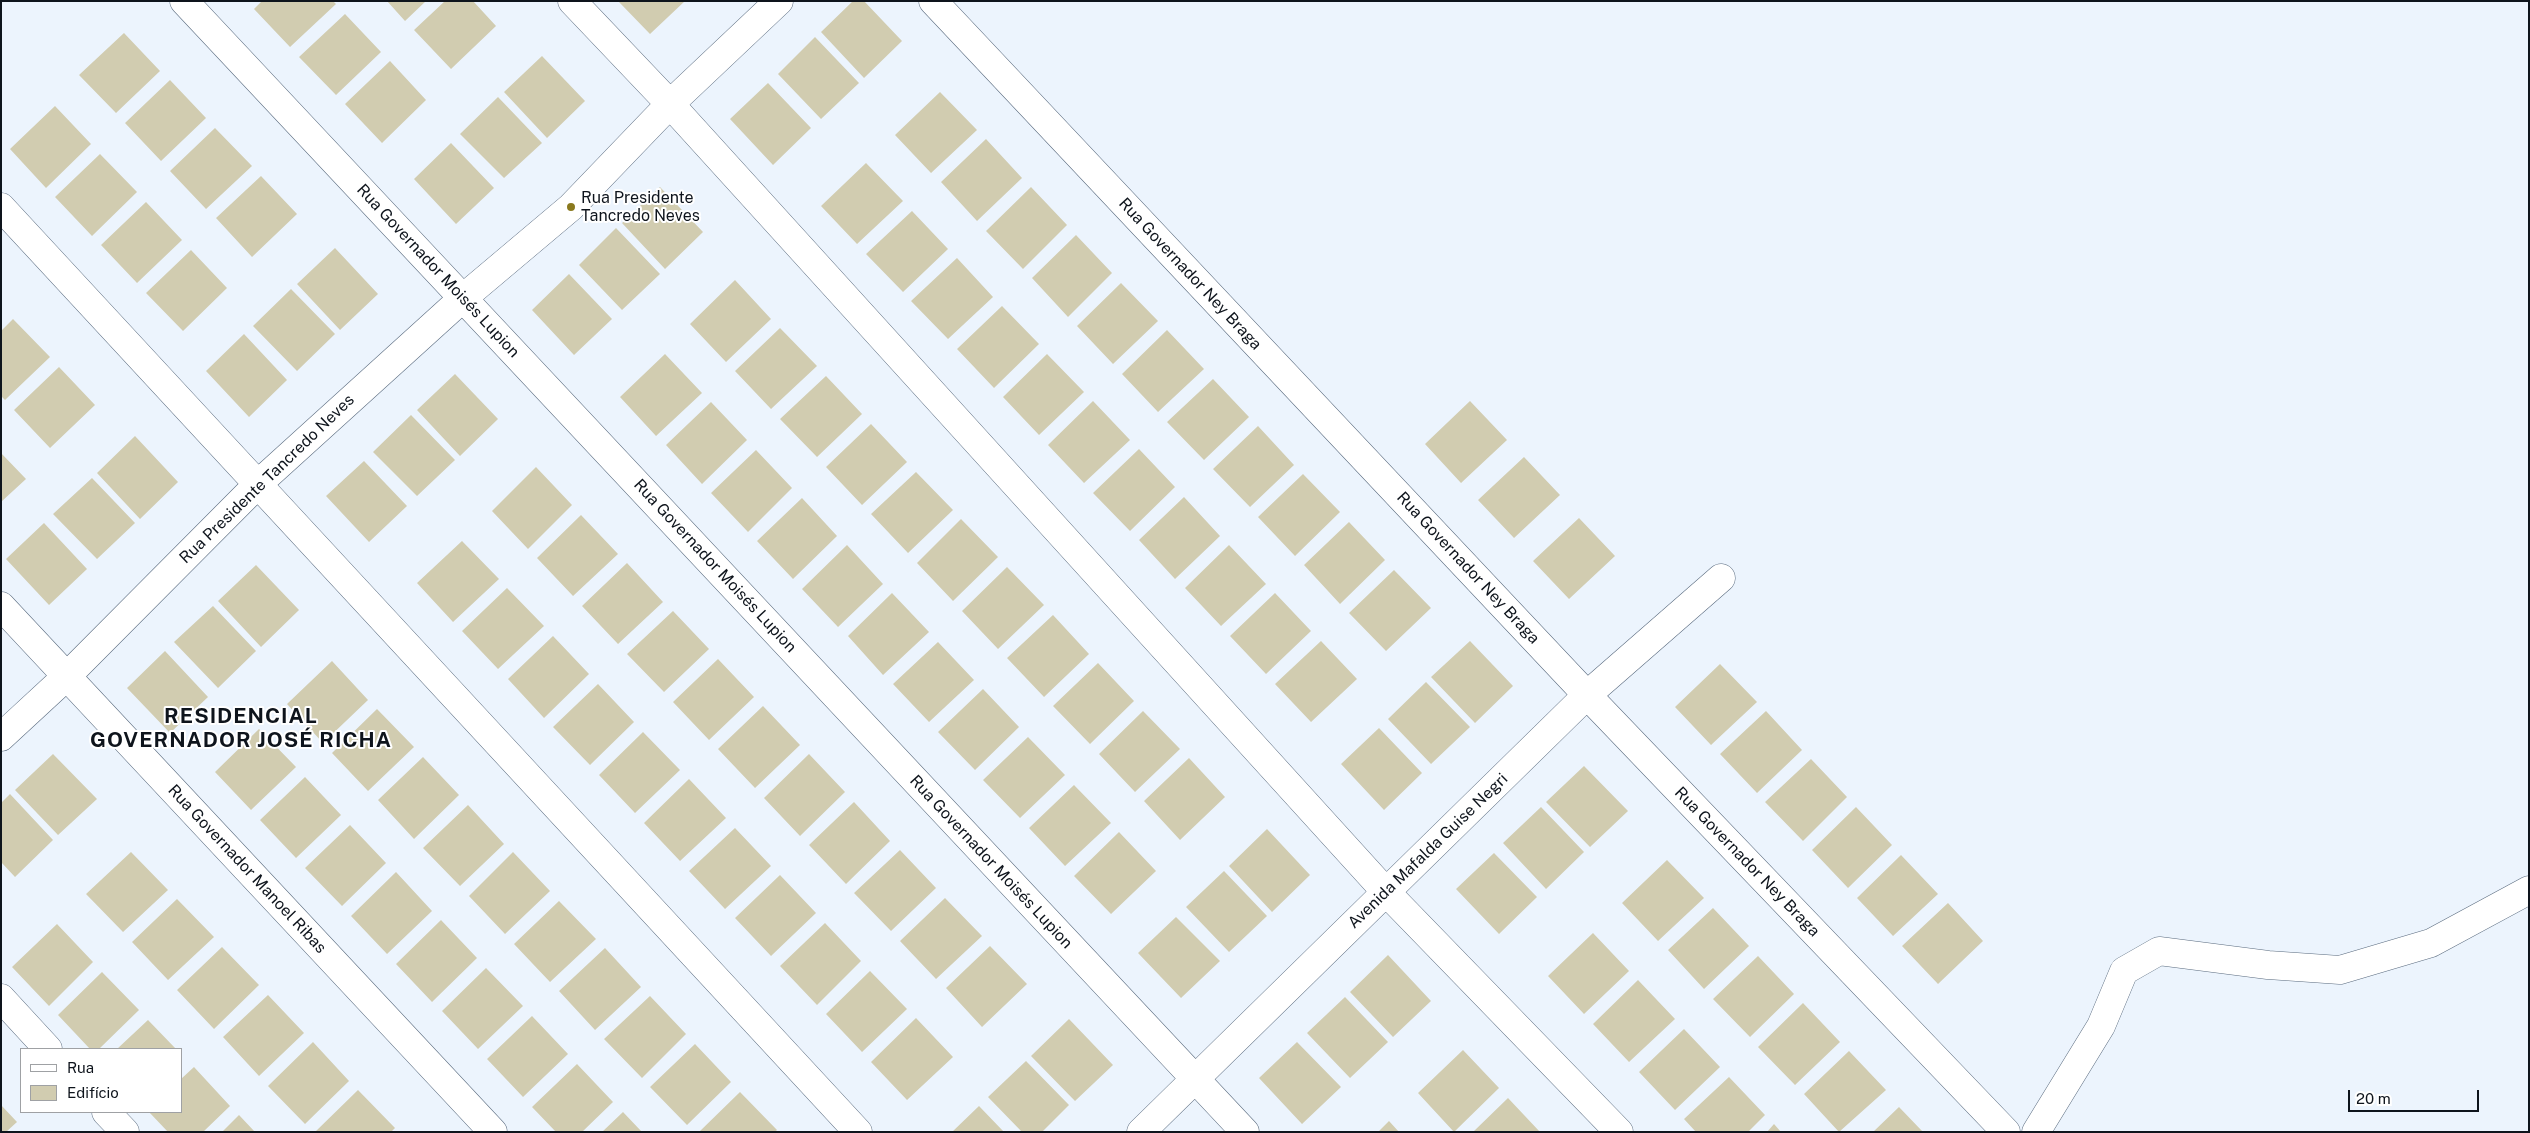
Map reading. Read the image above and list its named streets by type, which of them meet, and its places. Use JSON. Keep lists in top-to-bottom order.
{
  "streets": {
    "street": [
      "Rua Governador Moisés Lupion",
      "Rua Governador Ney Braga",
      "Rua Presidente Tancredo Neves",
      "Avenida Mafalda Guise Negri",
      "Rua Governador Manoel Ribas"
    ]
  },
  "crossings": [
    ["Rua Governador Moisés Lupion", "Rua Presidente Tancredo Neves"],
    ["Rua Governador Moisés Lupion", "Avenida Mafalda Guise Negri"],
    ["Rua Governador Ney Braga", "Avenida Mafalda Guise Negri"],
    ["Rua Presidente Tancredo Neves", "Rua Governador Manoel Ribas"]
  ],
  "districts": ["RESIDENCIAL GOVERNADOR JOSÉ RICHA"],
  "places": ["Rua Presidente Tancredo Neves"],
  "legend": ["Rua", "Edifício"],
  "scale_bar": "20 m"
}
